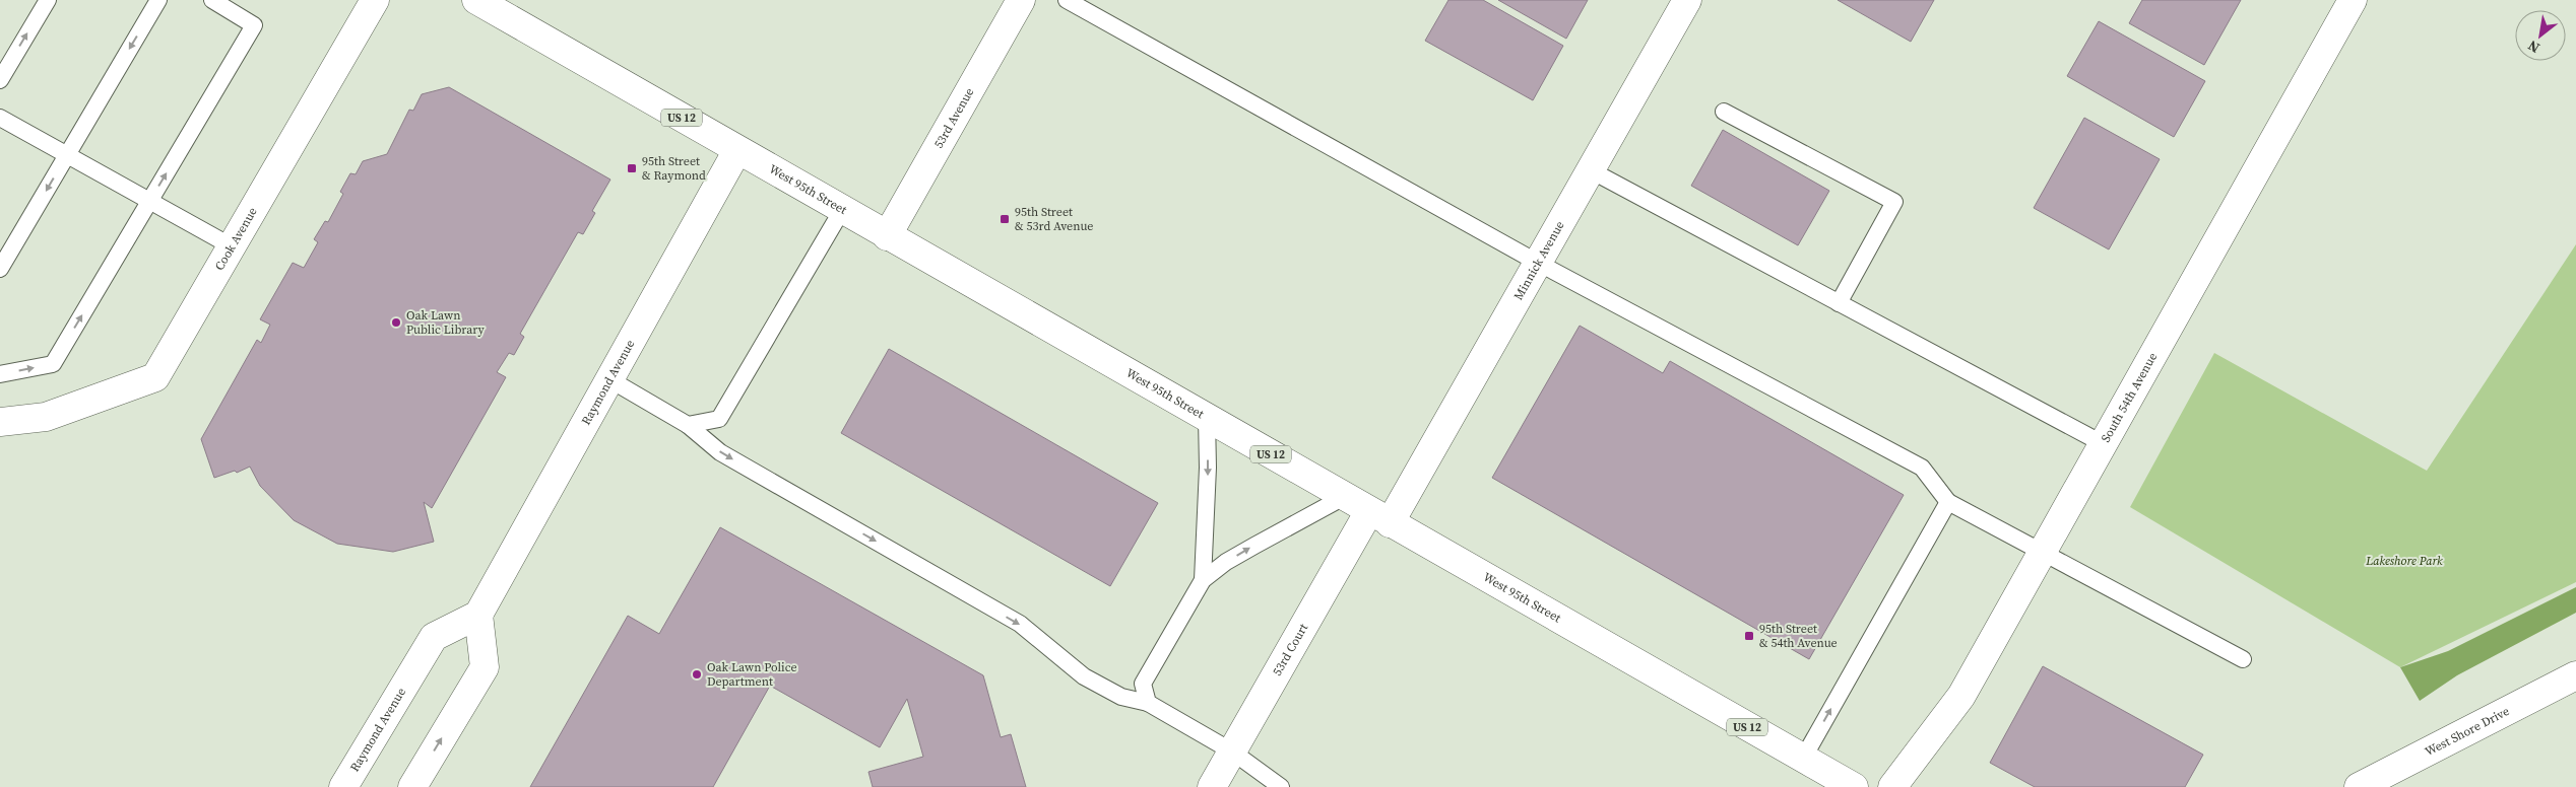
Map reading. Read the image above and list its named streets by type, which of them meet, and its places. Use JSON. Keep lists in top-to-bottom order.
{
  "streets": {
    "street": [
      "US 12",
      "53rd Avenue",
      "West 95th Street",
      "Cook Avenue",
      "Minnick Avenue",
      "Raymond Avenue",
      "South 54th Avenue",
      "53rd Court",
      "West Shore Drive"
    ]
  },
  "crossings": [
    ["53rd Avenue", "West 95th Street"],
    ["West 95th Street", "Minnick Avenue"],
    ["West 95th Street", "Raymond Avenue"],
    ["West 95th Street", "53rd Court"],
    ["Minnick Avenue", "53rd Court"]
  ],
  "parks": ["Lakeshore Park"],
  "places": {
    "transit": ["95th Street & Raymond", "95th Street & 53rd Avenue", "95th Street & 54th Avenue"],
    "other": ["Oak Lawn Public Library", "Oak Lawn Police Department"]
  },
  "north": "bottom left"
}
